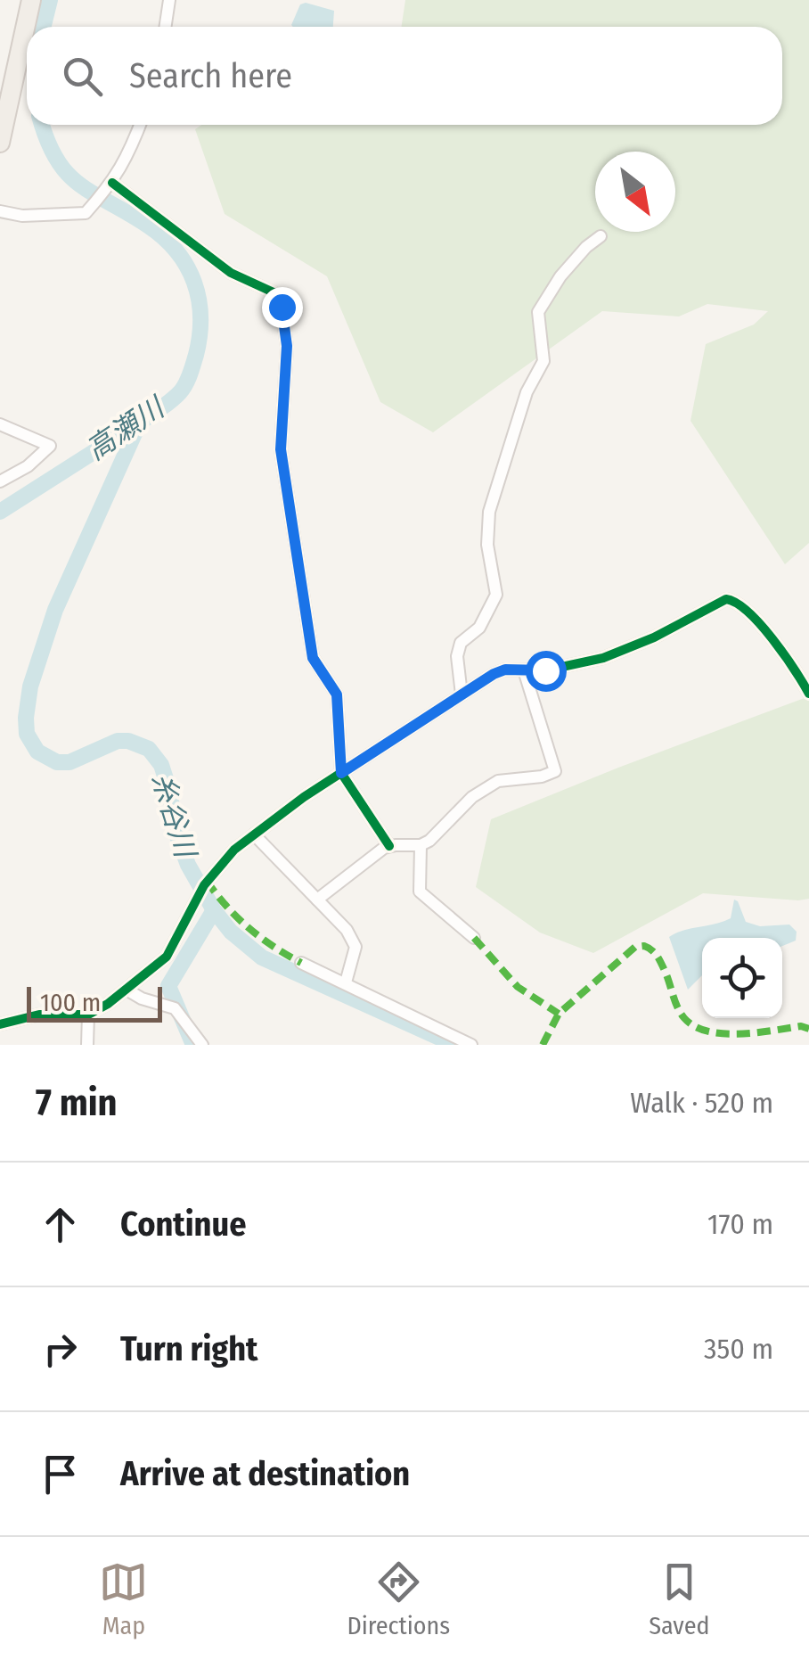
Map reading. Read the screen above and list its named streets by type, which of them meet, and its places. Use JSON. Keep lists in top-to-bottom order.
{
  "water": ["高瀬川", "糸谷川"],
  "scale_bar": "100 m",
  "north": "bottom right",
  "page": {
    "search": "Search here",
    "scale": "100 m",
    "heading": ["7 min", "Walk · 520 m"],
    "list": [
      ["Continue", "170 m"],
      ["Turn right", "350 m"],
      "Arrive at destination"
    ],
    "nav": ["Map", "Directions", "Saved"]
  }
}
